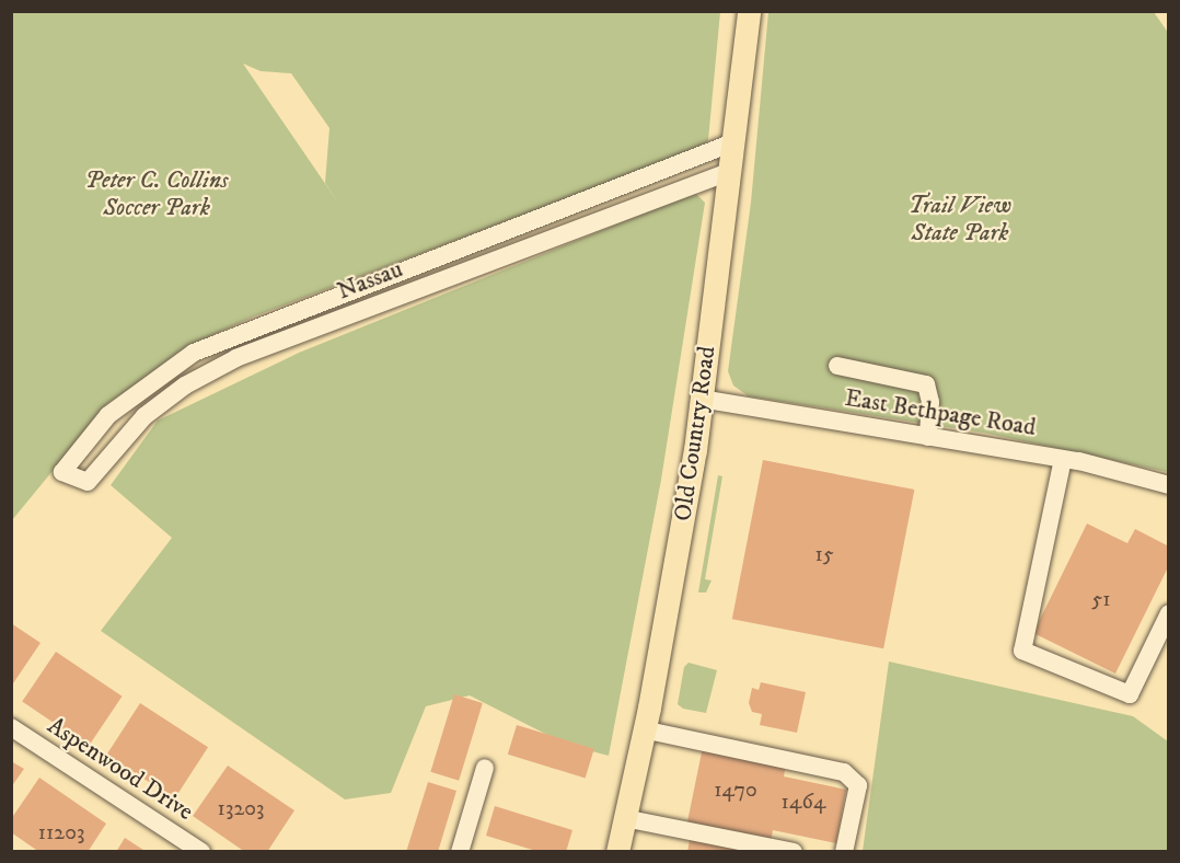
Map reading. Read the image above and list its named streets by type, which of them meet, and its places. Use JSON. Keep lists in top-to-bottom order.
{
  "streets": {
    "main road": ["Old Country Road"],
    "street": ["Nassau", "East Bethpage Road", "Aspenwood Drive"]
  },
  "crossings": [
    ["Nassau", "Old Country Road"],
    ["East Bethpage Road", "Old Country Road"]
  ],
  "parks": ["Peter C. Collins Soccer Park", "Trail View State Park"],
  "house_numbers": [
    "15",
    "51",
    "1470",
    "1464",
    "13203",
    "11203"
  ]
}
